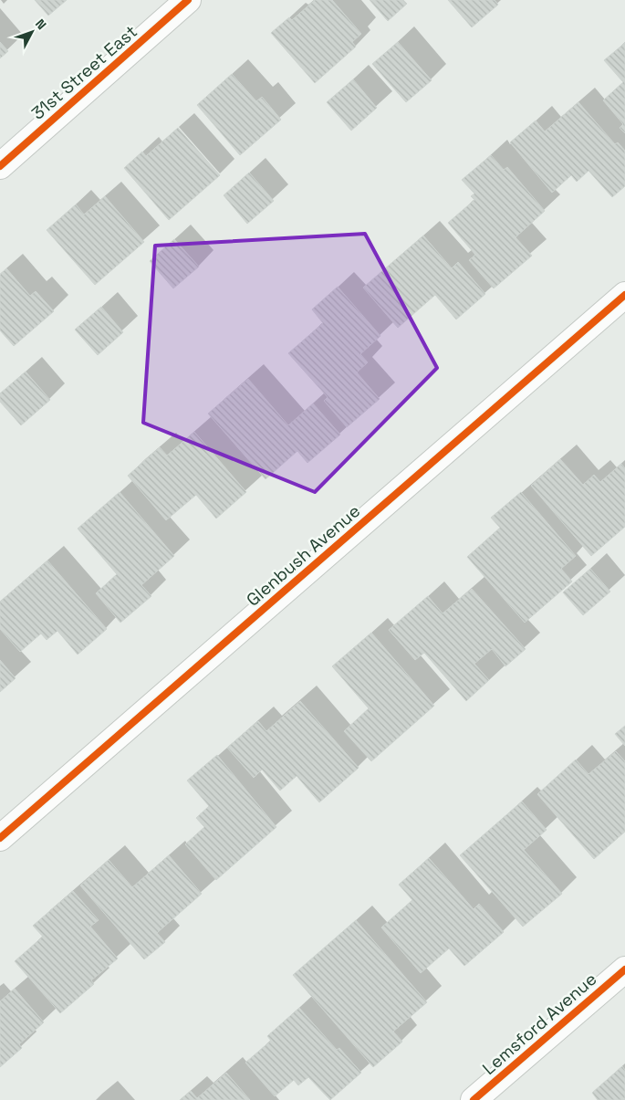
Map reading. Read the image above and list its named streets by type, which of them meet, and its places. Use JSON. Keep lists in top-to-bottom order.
{
  "streets": {
    "street": ["31st Street East", "Glenbush Avenue", "Lemsford Avenue"]
  },
  "north": "top right"
}
